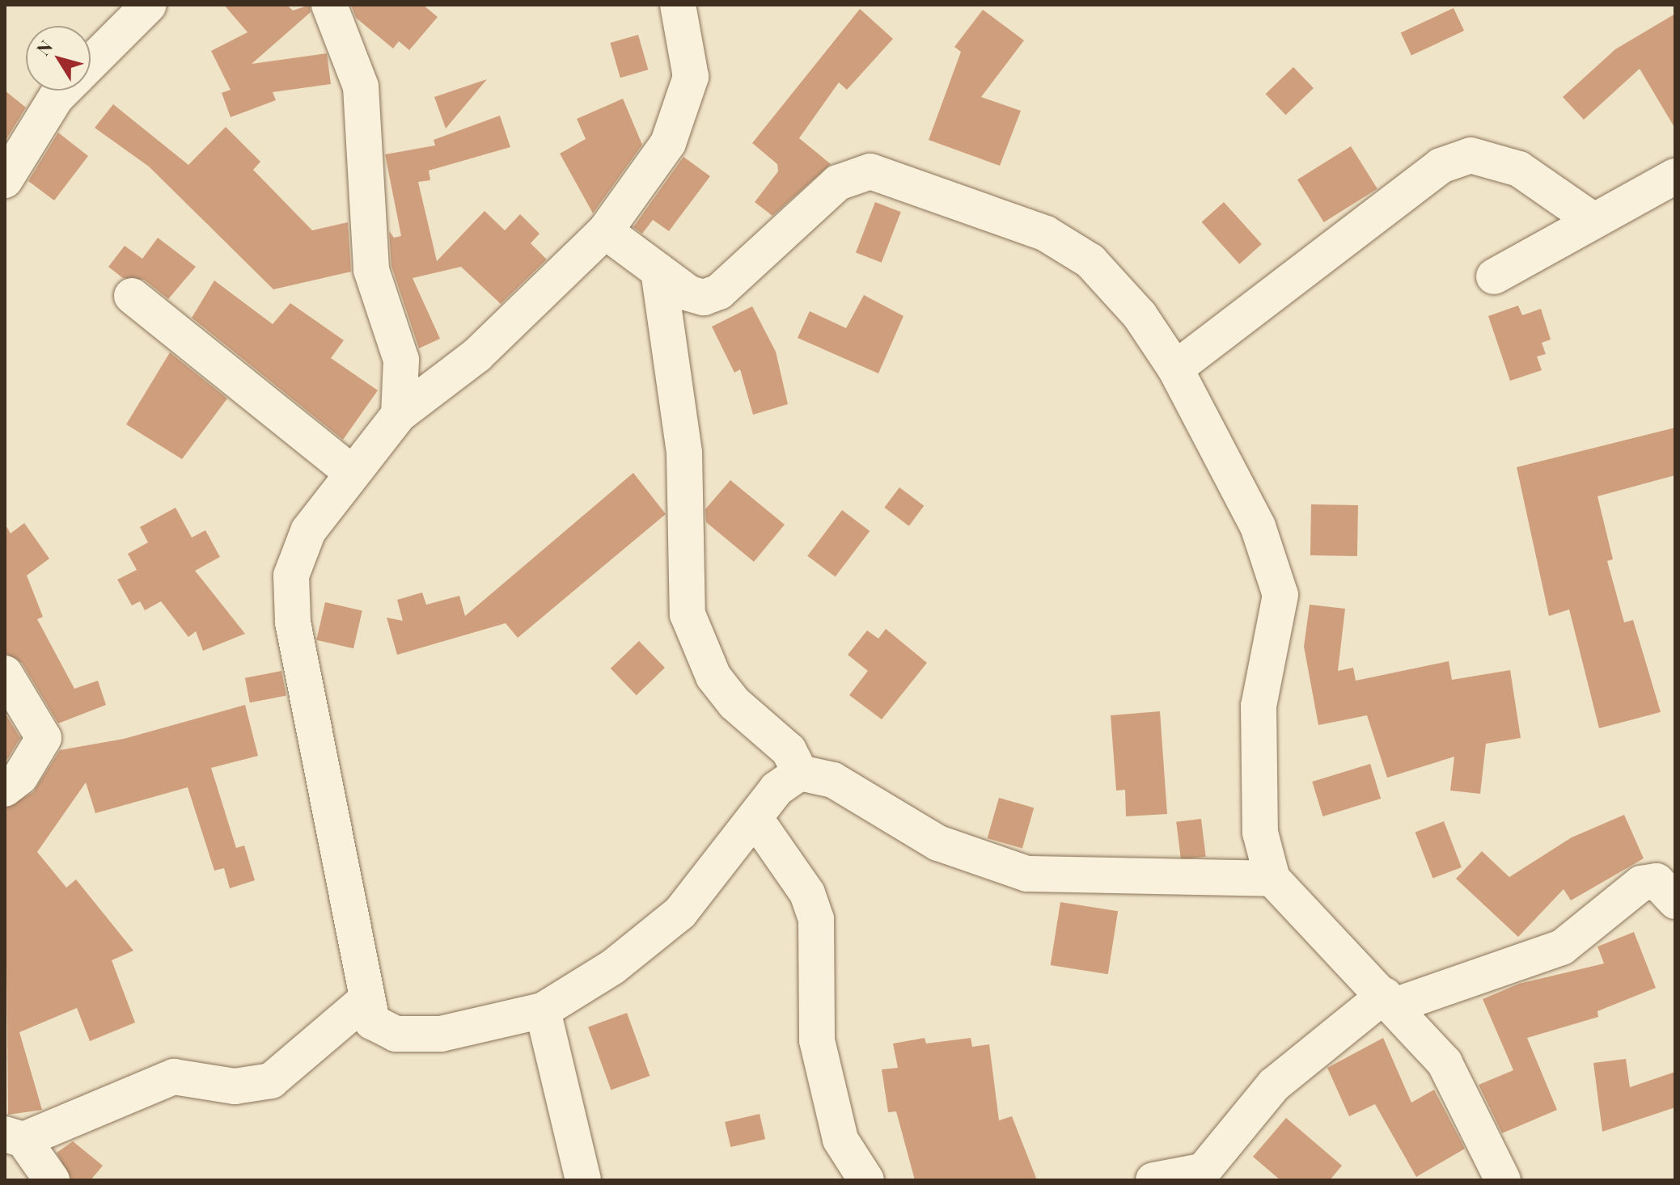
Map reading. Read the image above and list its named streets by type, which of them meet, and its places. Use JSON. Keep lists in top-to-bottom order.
{
  "north": "top left"
}
